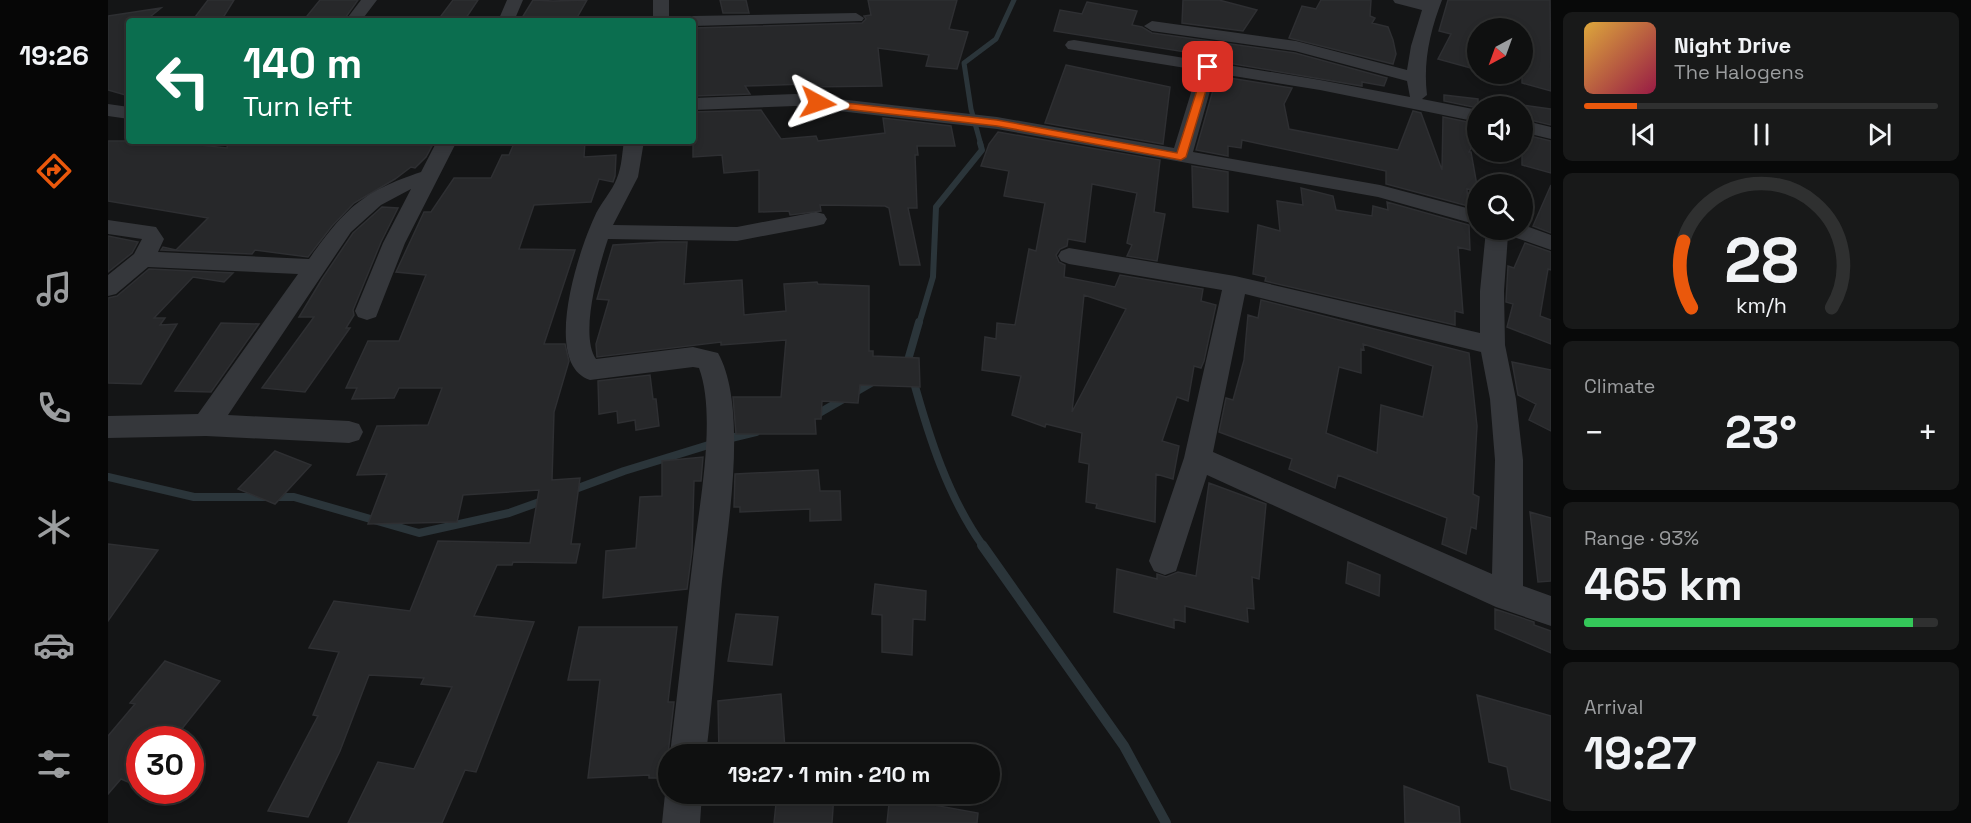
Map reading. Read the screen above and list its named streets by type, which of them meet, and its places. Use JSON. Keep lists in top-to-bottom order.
{
  "north": "bottom left",
  "page": {
    "tabs": "19:26",
    "turn": ["140 m", "Turn left"],
    "song": ["Night Drive", "The Halogens"],
    "tile": [
      "Climate",
      ["Range · 93%", "465 km"],
      ["Arrival", "19:27"]
    ],
    "heat": ["−", "23°", "+"],
    "limit": "30",
    "trip": "19:27 · 1 min · 210 m",
    "gauge": ["28", "km/h"]
  }
}
